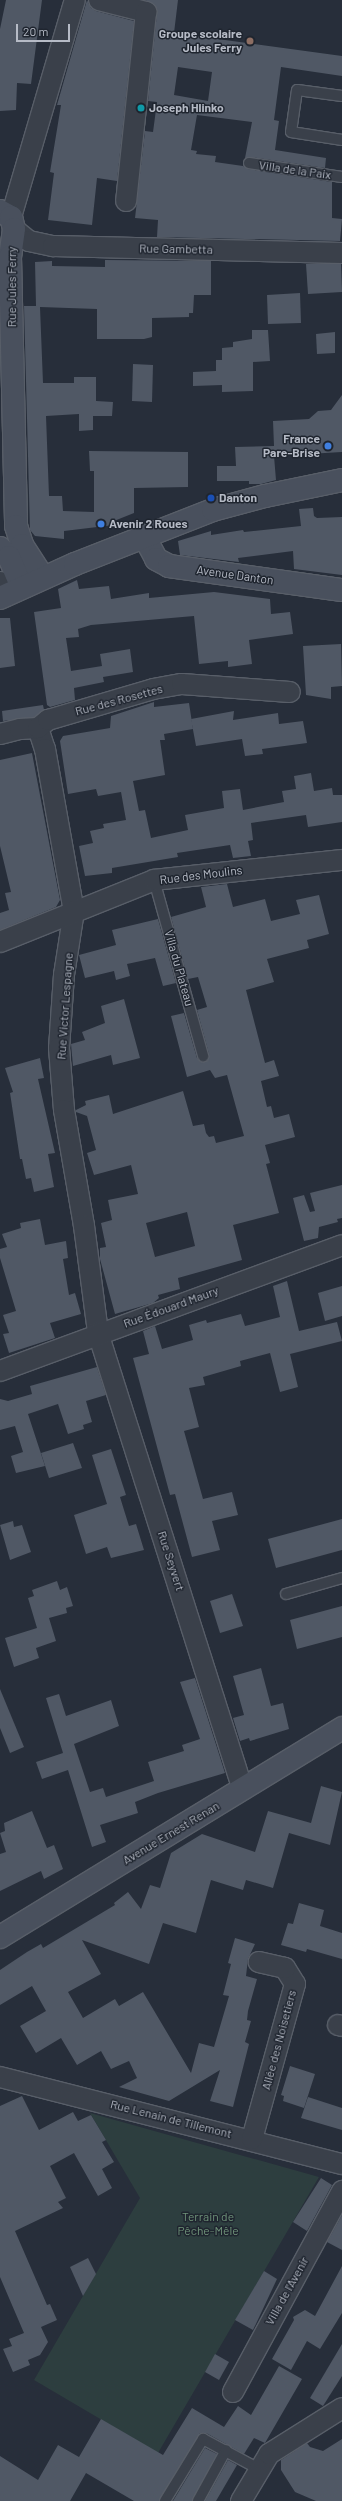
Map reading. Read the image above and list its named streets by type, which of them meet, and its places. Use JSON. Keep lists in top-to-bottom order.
{
  "streets": {
    "street": [
      "Rue Gambetta",
      "Rue Jules Ferry",
      "Avenue Danton",
      "Rue des Rosettes",
      "Rue des Moulins",
      "Rue Victor Lespagne",
      "Rue Édouard Maury",
      "Rue Seyvert",
      "Avenue Ernest Renan",
      "Allée des Noisetiers",
      "Rue Lenain de Tillemont",
      "Villa de l'Avenir"
    ],
    "lane": ["Villa de la Paix", "Villa du Plateau"]
  },
  "crossings": [
    ["Rue Gambetta", "Rue Jules Ferry"],
    ["Rue des Rosettes", "Rue Victor Lespagne"],
    ["Rue des Moulins", "Villa du Plateau"],
    ["Rue des Moulins", "Rue Victor Lespagne"],
    ["Rue Victor Lespagne", "Rue Édouard Maury"],
    ["Rue Victor Lespagne", "Rue Seyvert"],
    ["Rue Édouard Maury", "Rue Seyvert"],
    ["Rue Seyvert", "Avenue Ernest Renan"],
    ["Allée des Noisetiers", "Rue Lenain de Tillemont"]
  ],
  "parks": ["Terrain de Pêche-Mêle"],
  "places": [
    "Groupe scolaire Jules Ferry",
    "Joseph Hlinko",
    "France Pare-Brise",
    "Danton",
    "Avenir 2 Roues"
  ],
  "scale_bar": "20 m"
}
